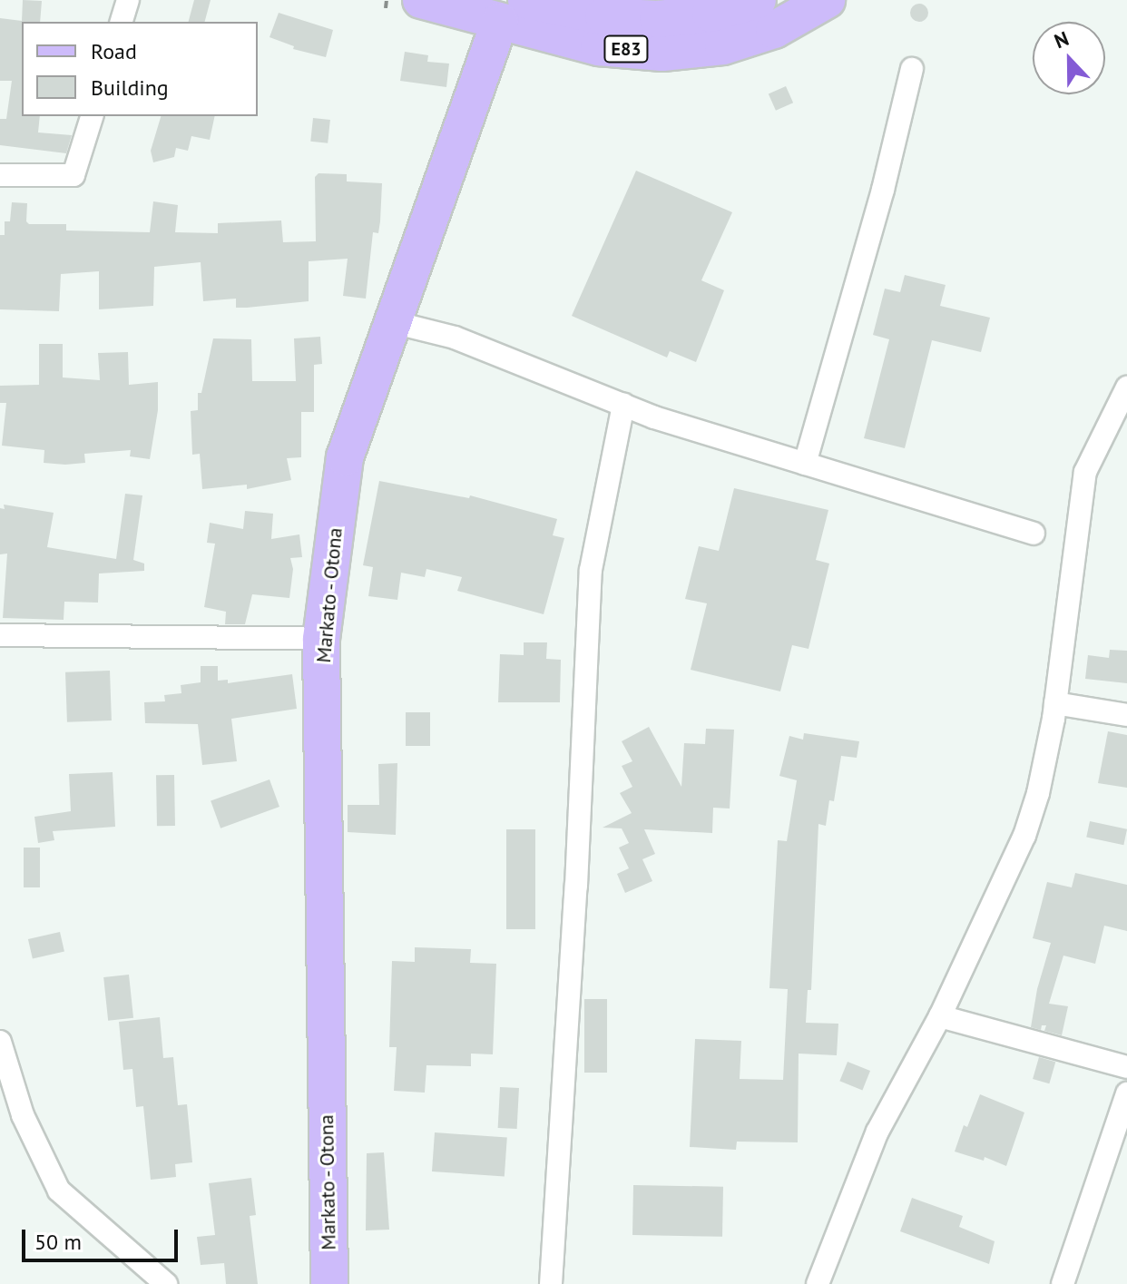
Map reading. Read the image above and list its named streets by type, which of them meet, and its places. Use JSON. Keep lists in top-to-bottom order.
{
  "streets": {
    "main road": ["E83", "Markato - Otona"]
  },
  "crossings": [
    ["E83", "Markato - Otona"]
  ],
  "legend": ["Road", "Building"],
  "scale_bar": "50 m",
  "north": "top"
}
